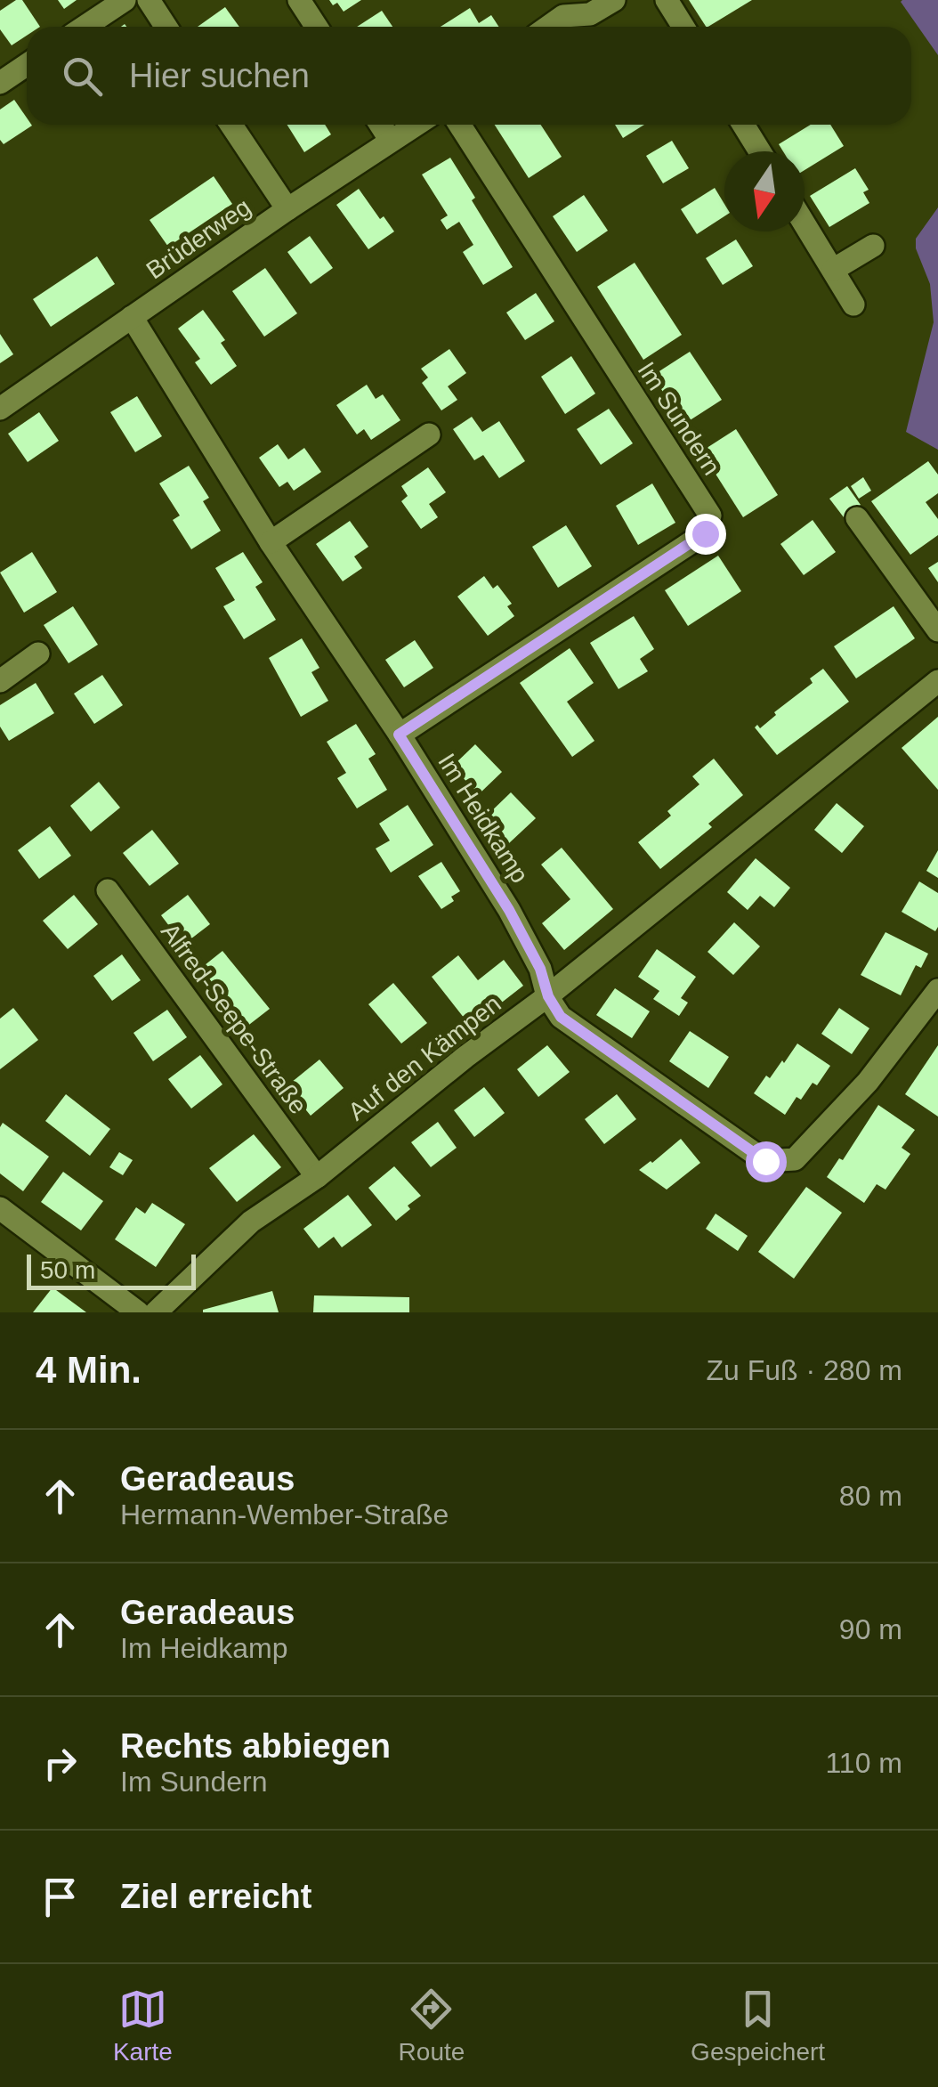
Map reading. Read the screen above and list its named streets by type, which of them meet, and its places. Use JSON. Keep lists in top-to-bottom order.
{
  "streets": {
    "street": [
      "Brüderweg",
      "Im Sundern",
      "Im Heidkamp",
      "Alfred-Seepe-Straße",
      "Auf den Kämpen"
    ]
  },
  "crossings": [
    ["Brüderweg", "Im Heidkamp"],
    ["Im Sundern", "Im Heidkamp"],
    ["Im Heidkamp", "Auf den Kämpen"],
    ["Alfred-Seepe-Straße", "Auf den Kämpen"]
  ],
  "scale_bar": "50 m",
  "north": "bottom",
  "page": {
    "search": "Hier suchen",
    "scale": "50 m",
    "heading": ["4 Min.", "Zu Fuß · 280 m"],
    "list": [
      ["Geradeaus", "Hermann-Wember-Straße", "80 m"],
      ["Geradeaus", "Im Heidkamp", "90 m"],
      ["Rechts abbiegen", "Im Sundern", "110 m"],
      "Ziel erreicht"
    ],
    "nav": ["Karte", "Route", "Gespeichert"]
  }
}
